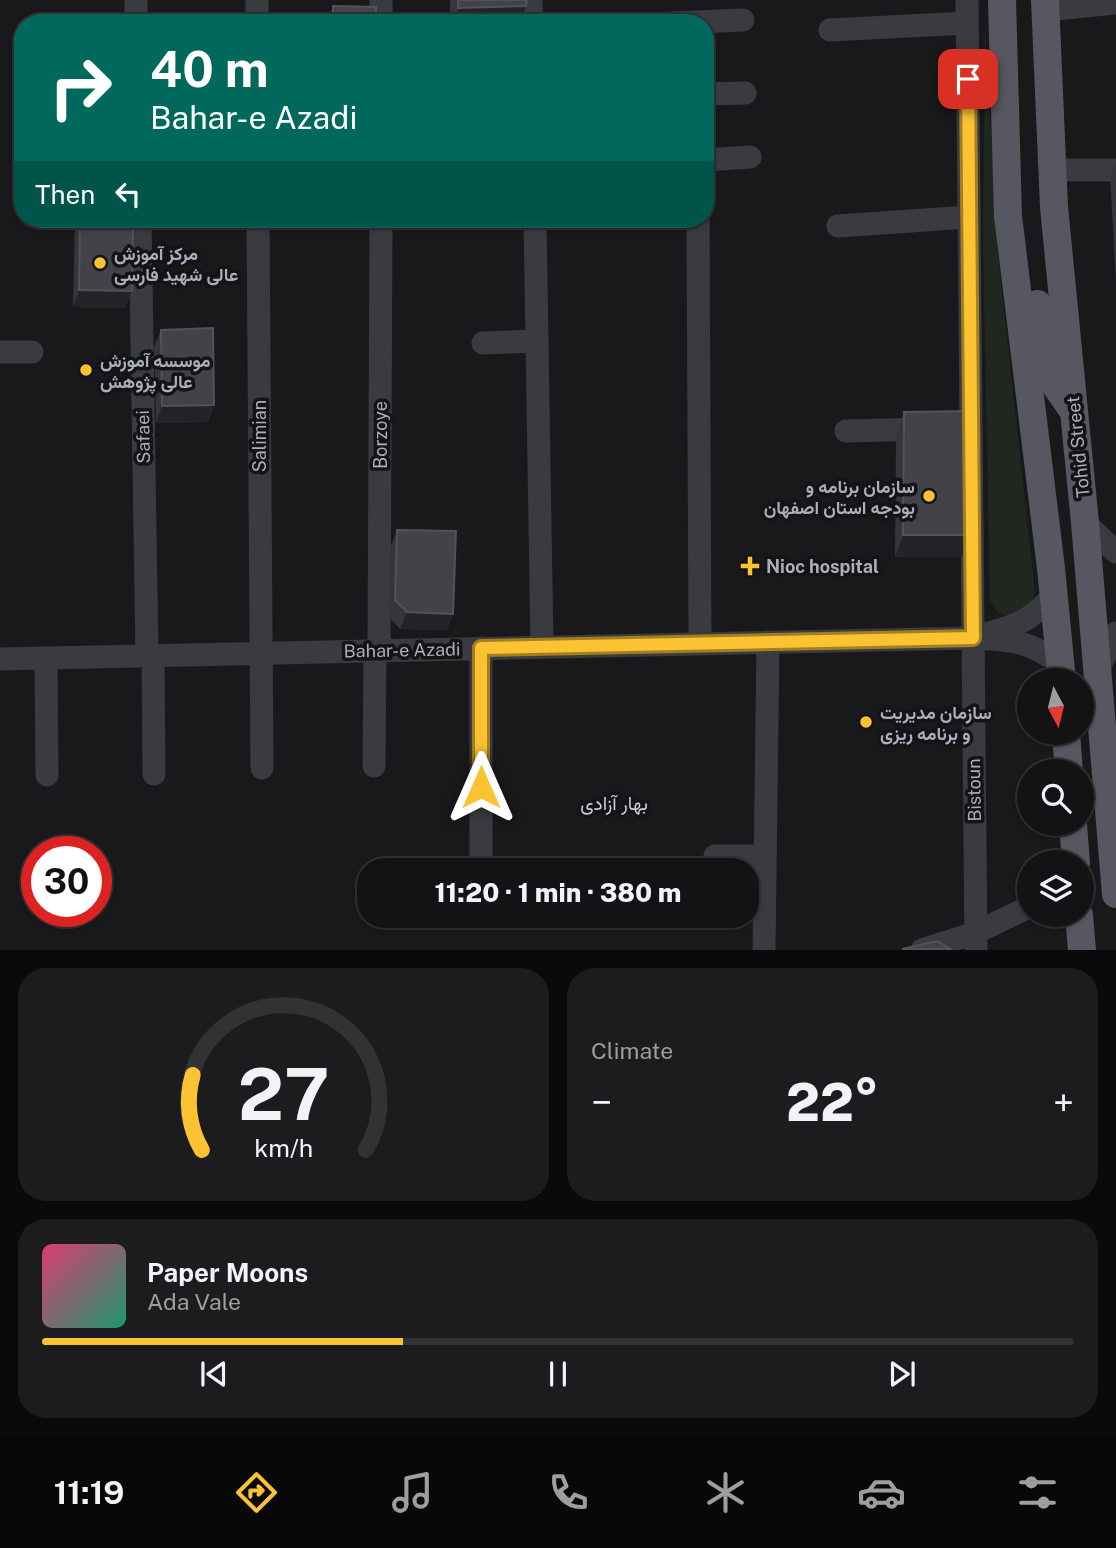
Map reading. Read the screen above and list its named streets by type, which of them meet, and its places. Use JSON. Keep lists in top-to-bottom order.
{
  "streets": {
    "main road": ["Tohid Street"],
    "street": [
      "Borzoye",
      "Salimian",
      "Safaei",
      "Bahar-e Azadi",
      "Bistoun"
    ]
  },
  "crossings": [
    ["Borzoye", "Bahar-e Azadi"],
    ["Salimian", "Bahar-e Azadi"],
    ["Safaei", "Bahar-e Azadi"],
    ["Bahar-e Azadi", "Bistoun"]
  ],
  "districts": ["بهار آزادی"],
  "places": {
    "other": [
      "مرکز آموزش عالی شهید فارسی",
      "موسسه آموزش عالی پژوهش",
      "سازمان برنامه و بودجه استان اصفهان",
      "سازمان مدیریت و برنامه ریزی"
    ],
    "health": ["Nioc hospital"]
  },
  "north": "bottom",
  "page": {
    "turn": ["40 m", "Bahar-e Azadi"],
    "then": "Then",
    "limit": "30",
    "trip": "11:20 · 1 min · 380 m",
    "tile": "Climate",
    "heat": ["−", "22°", "+"],
    "song": ["Paper Moons", "Ada Vale"],
    "tabs": "11:19",
    "gauge": ["27", "km/h"]
  }
}
